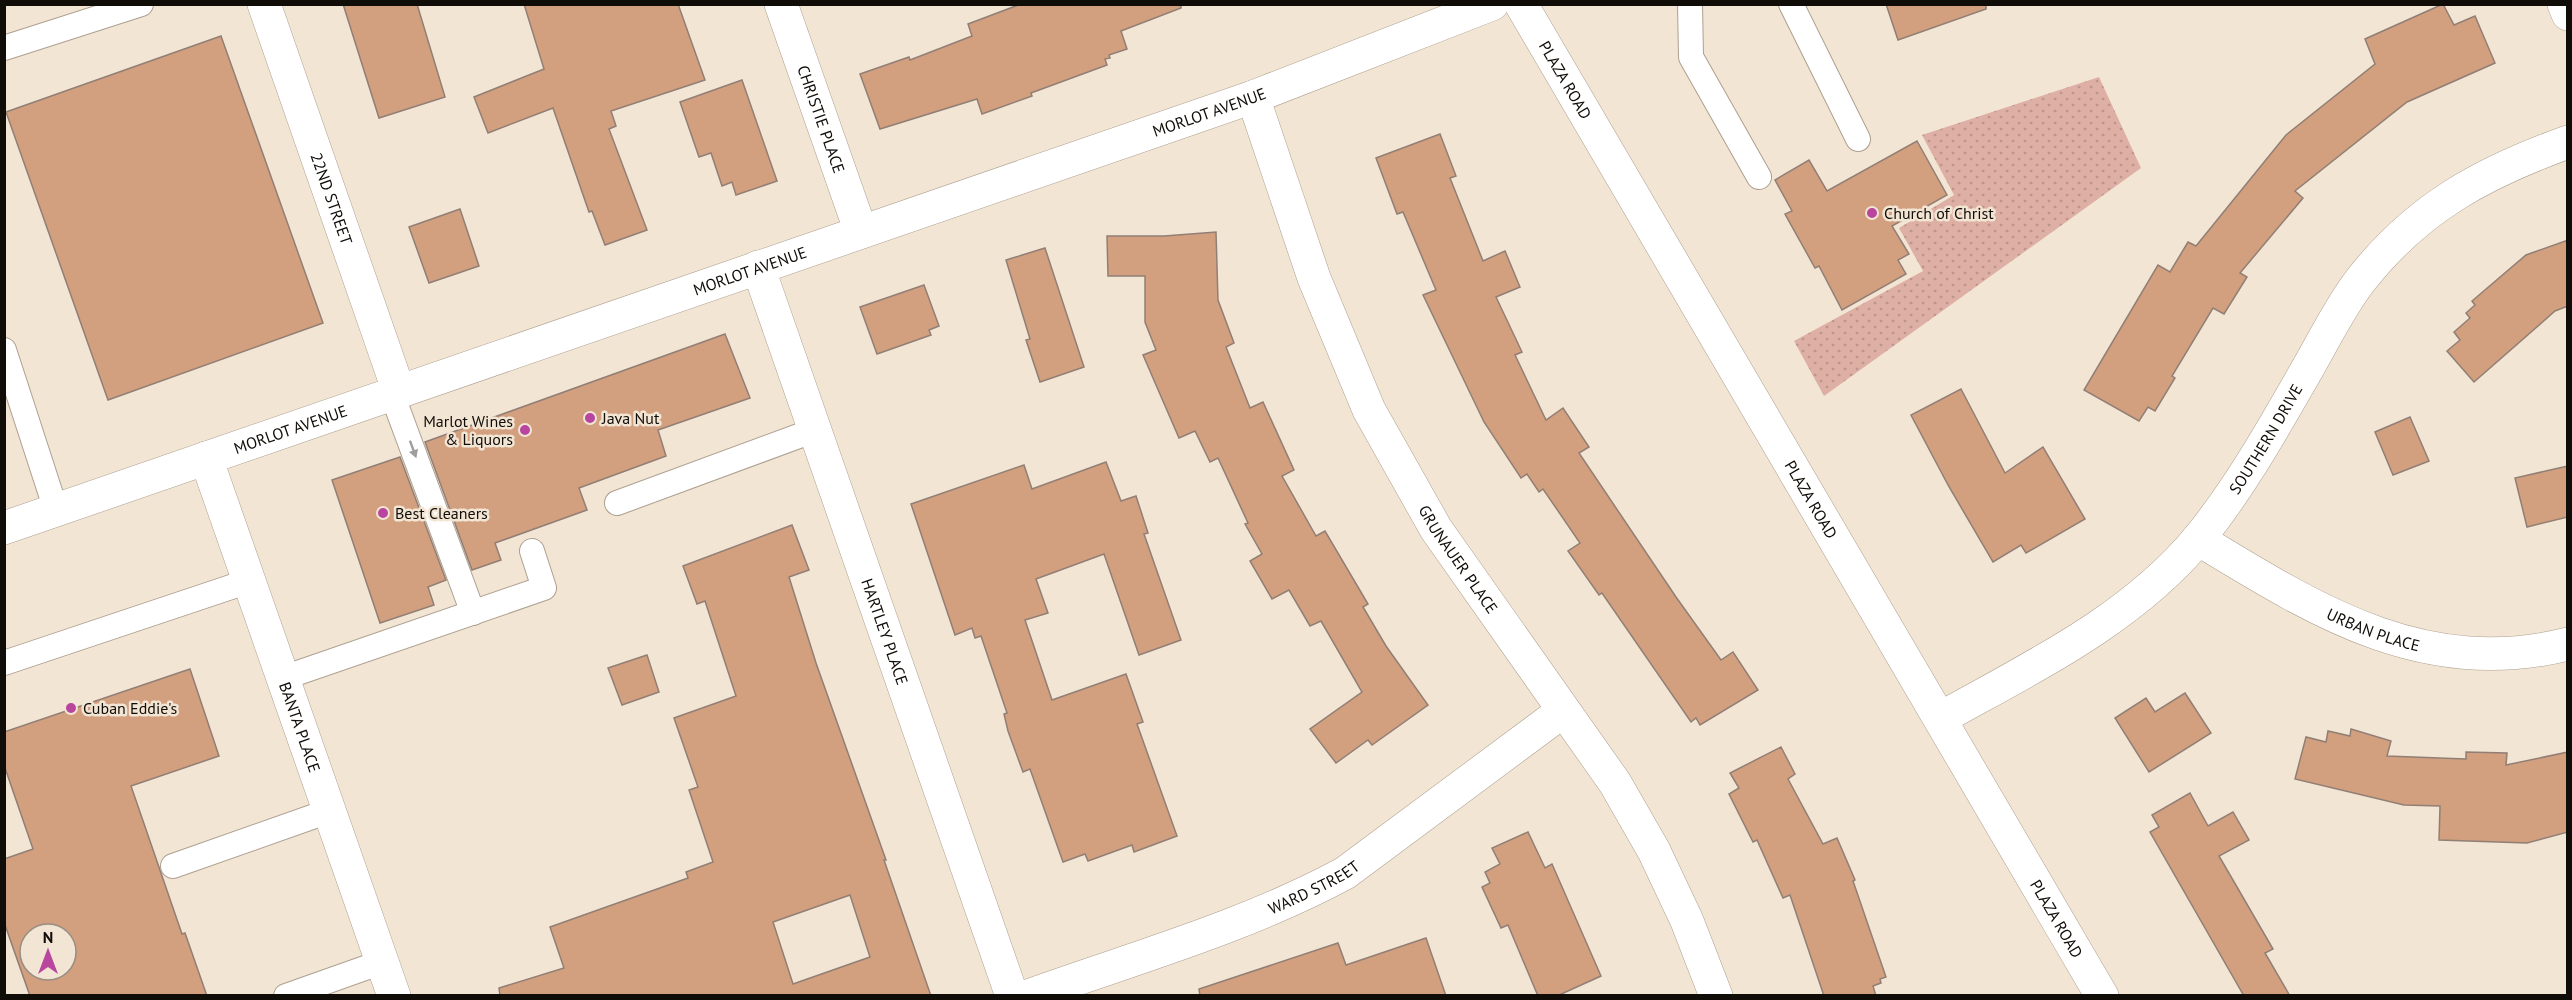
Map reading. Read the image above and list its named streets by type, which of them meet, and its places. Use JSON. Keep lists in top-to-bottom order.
{
  "streets": {
    "street": [
      "PLAZA ROAD",
      "MORLOT AVENUE",
      "CHRISTIE PLACE",
      "22ND STREET",
      "SOUTHERN DRIVE",
      "GRUNAUER PLACE",
      "URBAN PLACE",
      "HARTLEY PLACE",
      "BANTA PLACE",
      "WARD STREET"
    ]
  },
  "crossings": [
    ["PLAZA ROAD", "SOUTHERN DRIVE"],
    ["MORLOT AVENUE", "CHRISTIE PLACE"],
    ["MORLOT AVENUE", "22ND STREET"],
    ["MORLOT AVENUE", "GRUNAUER PLACE"],
    ["MORLOT AVENUE", "HARTLEY PLACE"],
    ["MORLOT AVENUE", "BANTA PLACE"],
    ["SOUTHERN DRIVE", "URBAN PLACE"],
    ["GRUNAUER PLACE", "WARD STREET"]
  ],
  "places": [
    "Church of Christ",
    "Java Nut",
    "Marlot Wines & Liquors",
    "Best Cleaners",
    "Cuban Eddie's"
  ],
  "north": "top"
}
